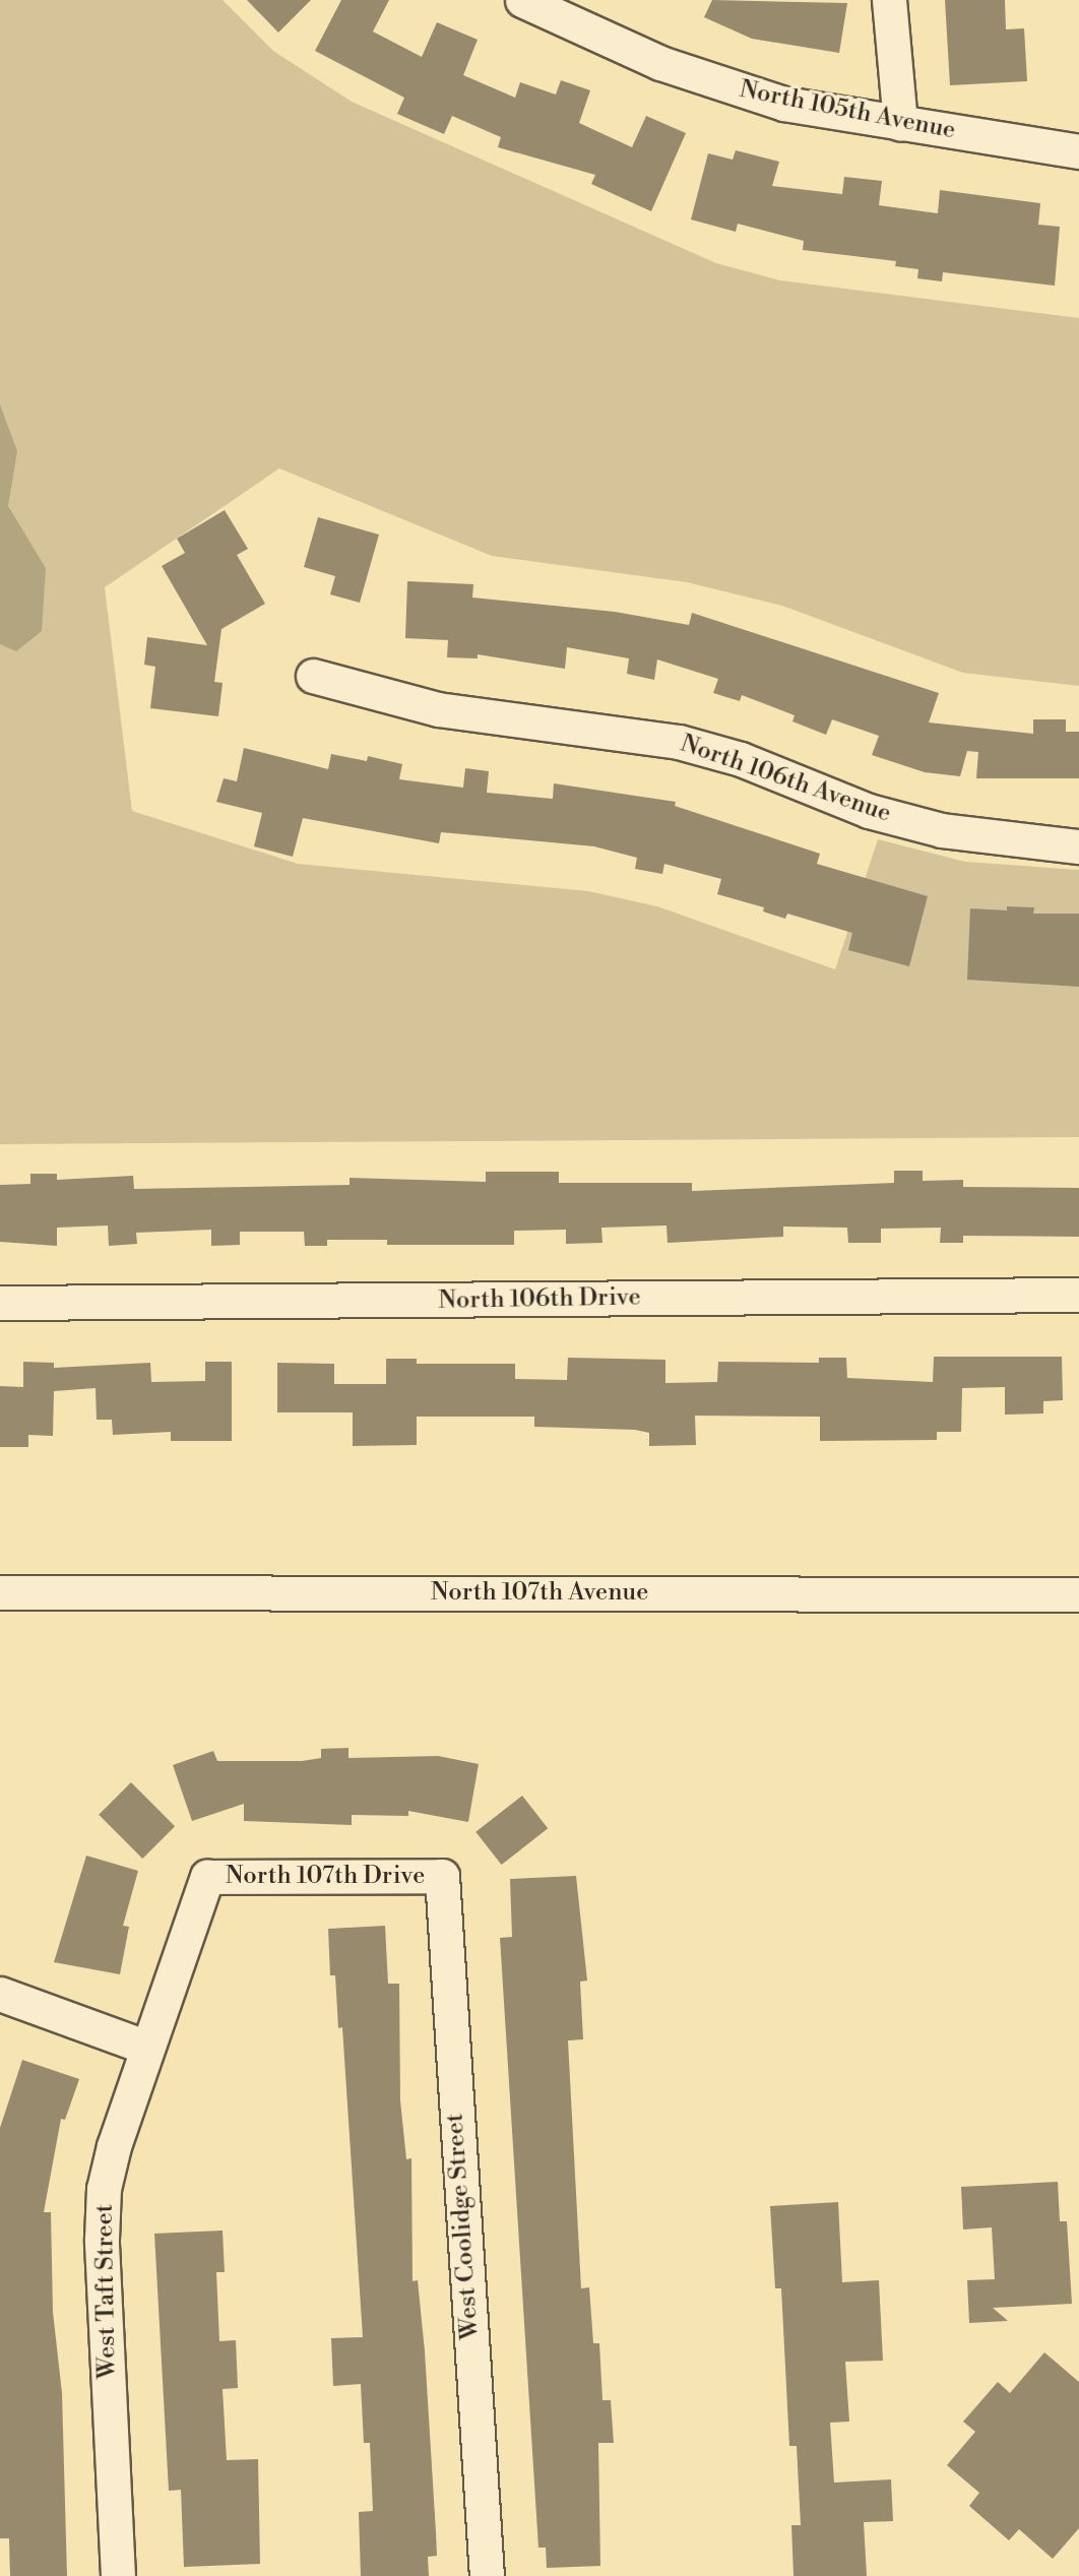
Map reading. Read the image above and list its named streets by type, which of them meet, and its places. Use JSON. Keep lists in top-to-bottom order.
{
  "streets": {
    "street": [
      "North 105th Avenue",
      "North 106th Avenue",
      "North 106th Drive",
      "North 107th Avenue",
      "North 107th Drive",
      "West Coolidge Street",
      "West Taft Street"
    ]
  },
  "crossings": [
    ["North 107th Drive", "West Coolidge Street"],
    ["North 107th Drive", "West Taft Street"]
  ]
}
